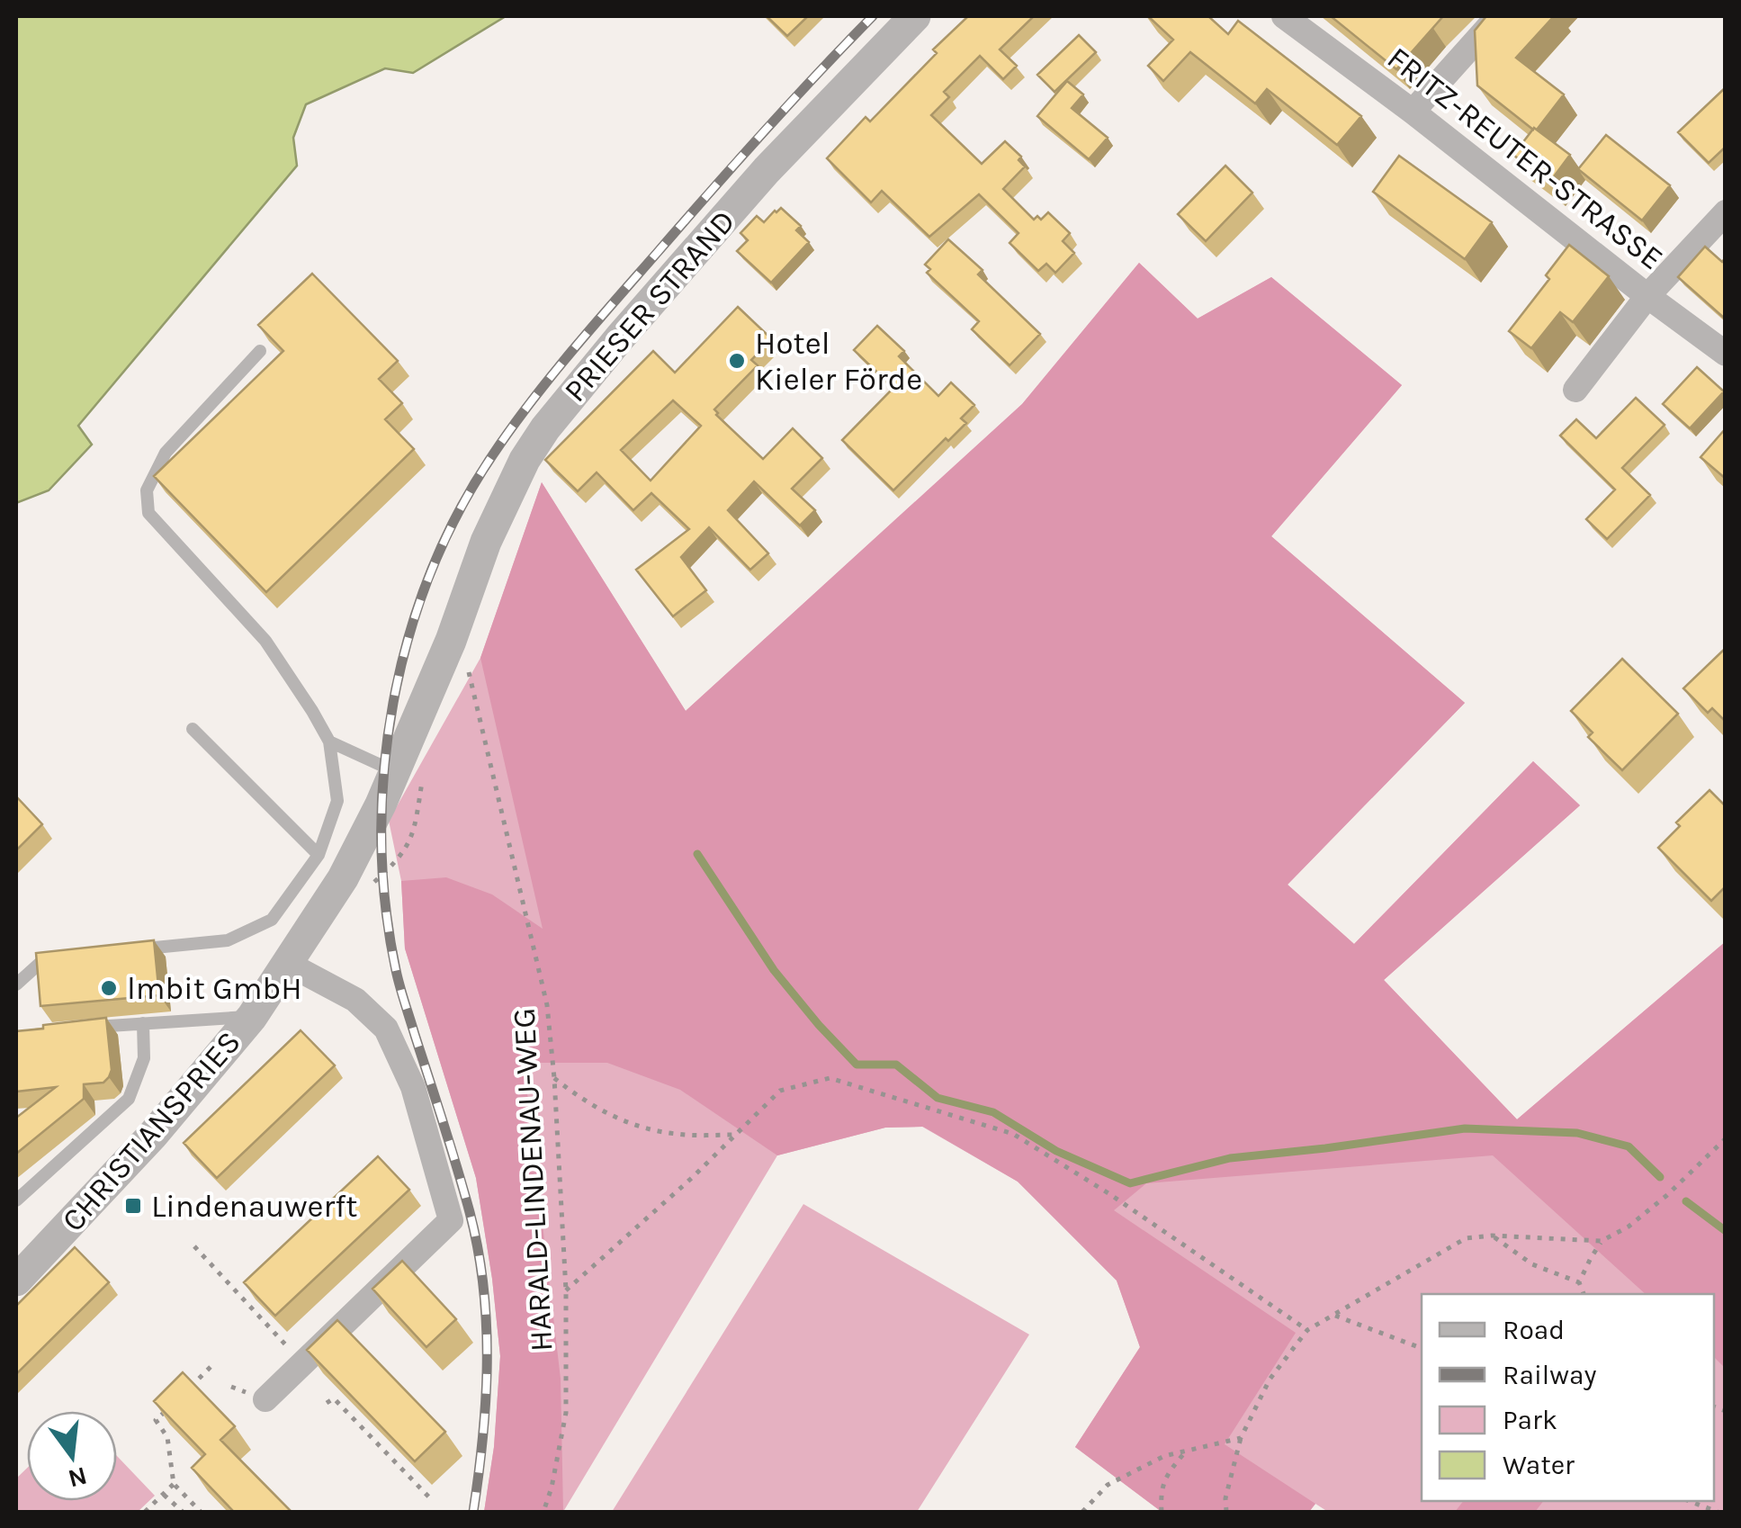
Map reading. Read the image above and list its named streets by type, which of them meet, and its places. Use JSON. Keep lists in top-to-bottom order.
{
  "streets": {
    "street": ["FRITZ-REUTER-STRASSE", "PRIESER STRAND", "CHRISTIANSPRIES"],
    "path": ["HARALD-LINDENAU-WEG"]
  },
  "crossings": [
    ["PRIESER STRAND", "CHRISTIANSPRIES"],
    ["PRIESER STRAND", "HARALD-LINDENAU-WEG"],
    ["CHRISTIANSPRIES", "HARALD-LINDENAU-WEG"]
  ],
  "places": {
    "other": ["Hotel Kieler Förde", "lmbit GmbH"],
    "transit": ["Lindenauwerft"]
  },
  "legend": [
    "Road",
    "Railway",
    "Park",
    "Water"
  ],
  "north": "bottom"
}
